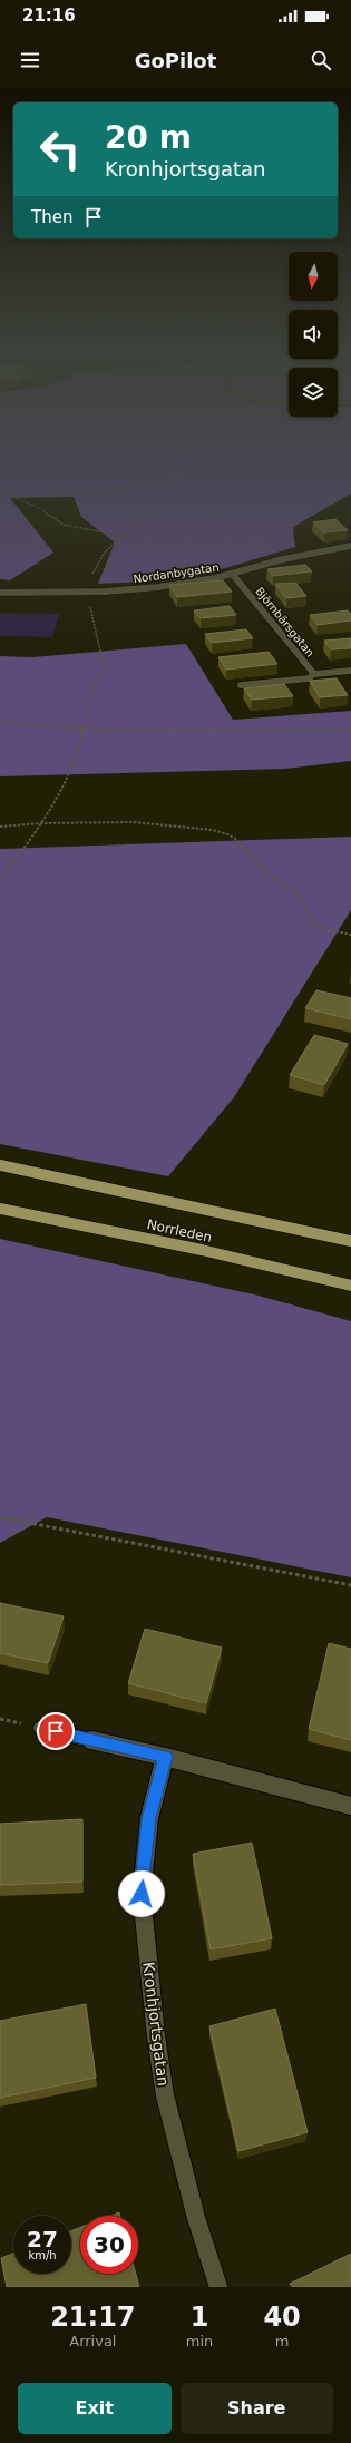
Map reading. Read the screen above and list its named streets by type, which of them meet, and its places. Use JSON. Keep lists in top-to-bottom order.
{
  "streets": {
    "main road": ["Norrleden"],
    "street": ["Nordanbygatan", "Björnbärsgatan", "Kronhjortsgatan"]
  },
  "crossings": [
    ["Nordanbygatan", "Björnbärsgatan"]
  ],
  "north": "bottom",
  "page": {
    "status": "21:16",
    "header": "GoPilot",
    "turn": ["20 m", "Kronhjortsgatan"],
    "then": "Then",
    "speed": "27 km/h",
    "limit": "30",
    "eta": [
      "21:17",
      "Arrival",
      "1",
      "min",
      "40",
      "m"
    ],
    "buttons": ["Exit", "Share"]
  }
}
